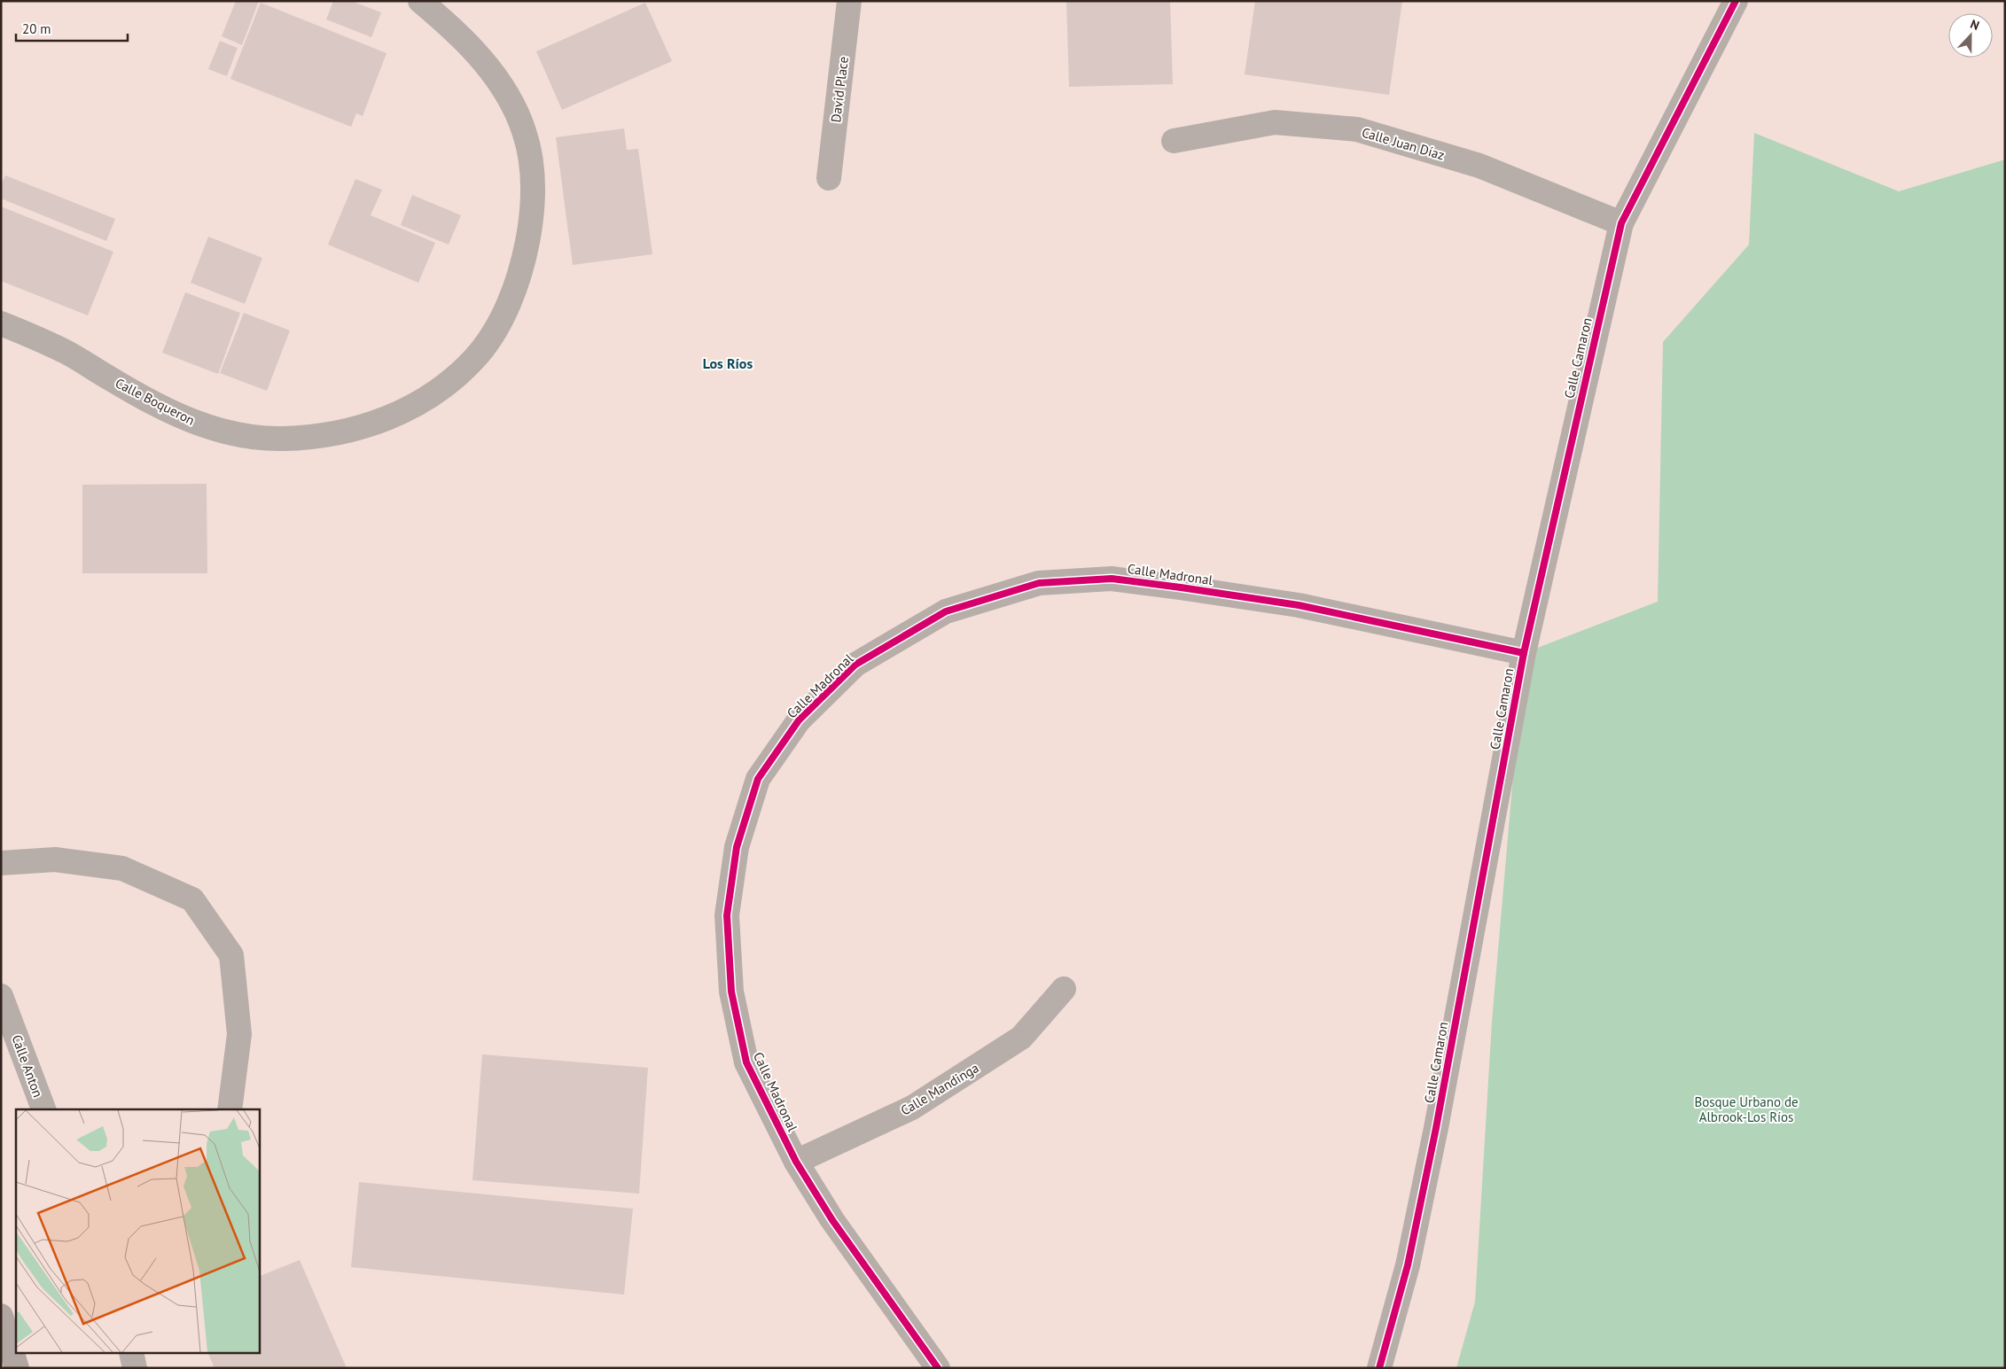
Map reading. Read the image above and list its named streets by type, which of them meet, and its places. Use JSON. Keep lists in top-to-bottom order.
{
  "streets": {
    "street": [
      "David Place",
      "Calle Juan Díaz",
      "Calle Camaron",
      "Calle Boqueron",
      "Calle Madronal",
      "Calle Anton",
      "Calle Mandinga"
    ]
  },
  "crossings": [
    ["Calle Juan Díaz", "Calle Camaron"],
    ["Calle Camaron", "Calle Madronal"],
    ["Calle Madronal", "Calle Mandinga"]
  ],
  "districts": ["Los Ríos"],
  "parks": ["Bosque Urbano de Albrook-Los Ríos"],
  "scale_bar": "20 m",
  "north": "top"
}
